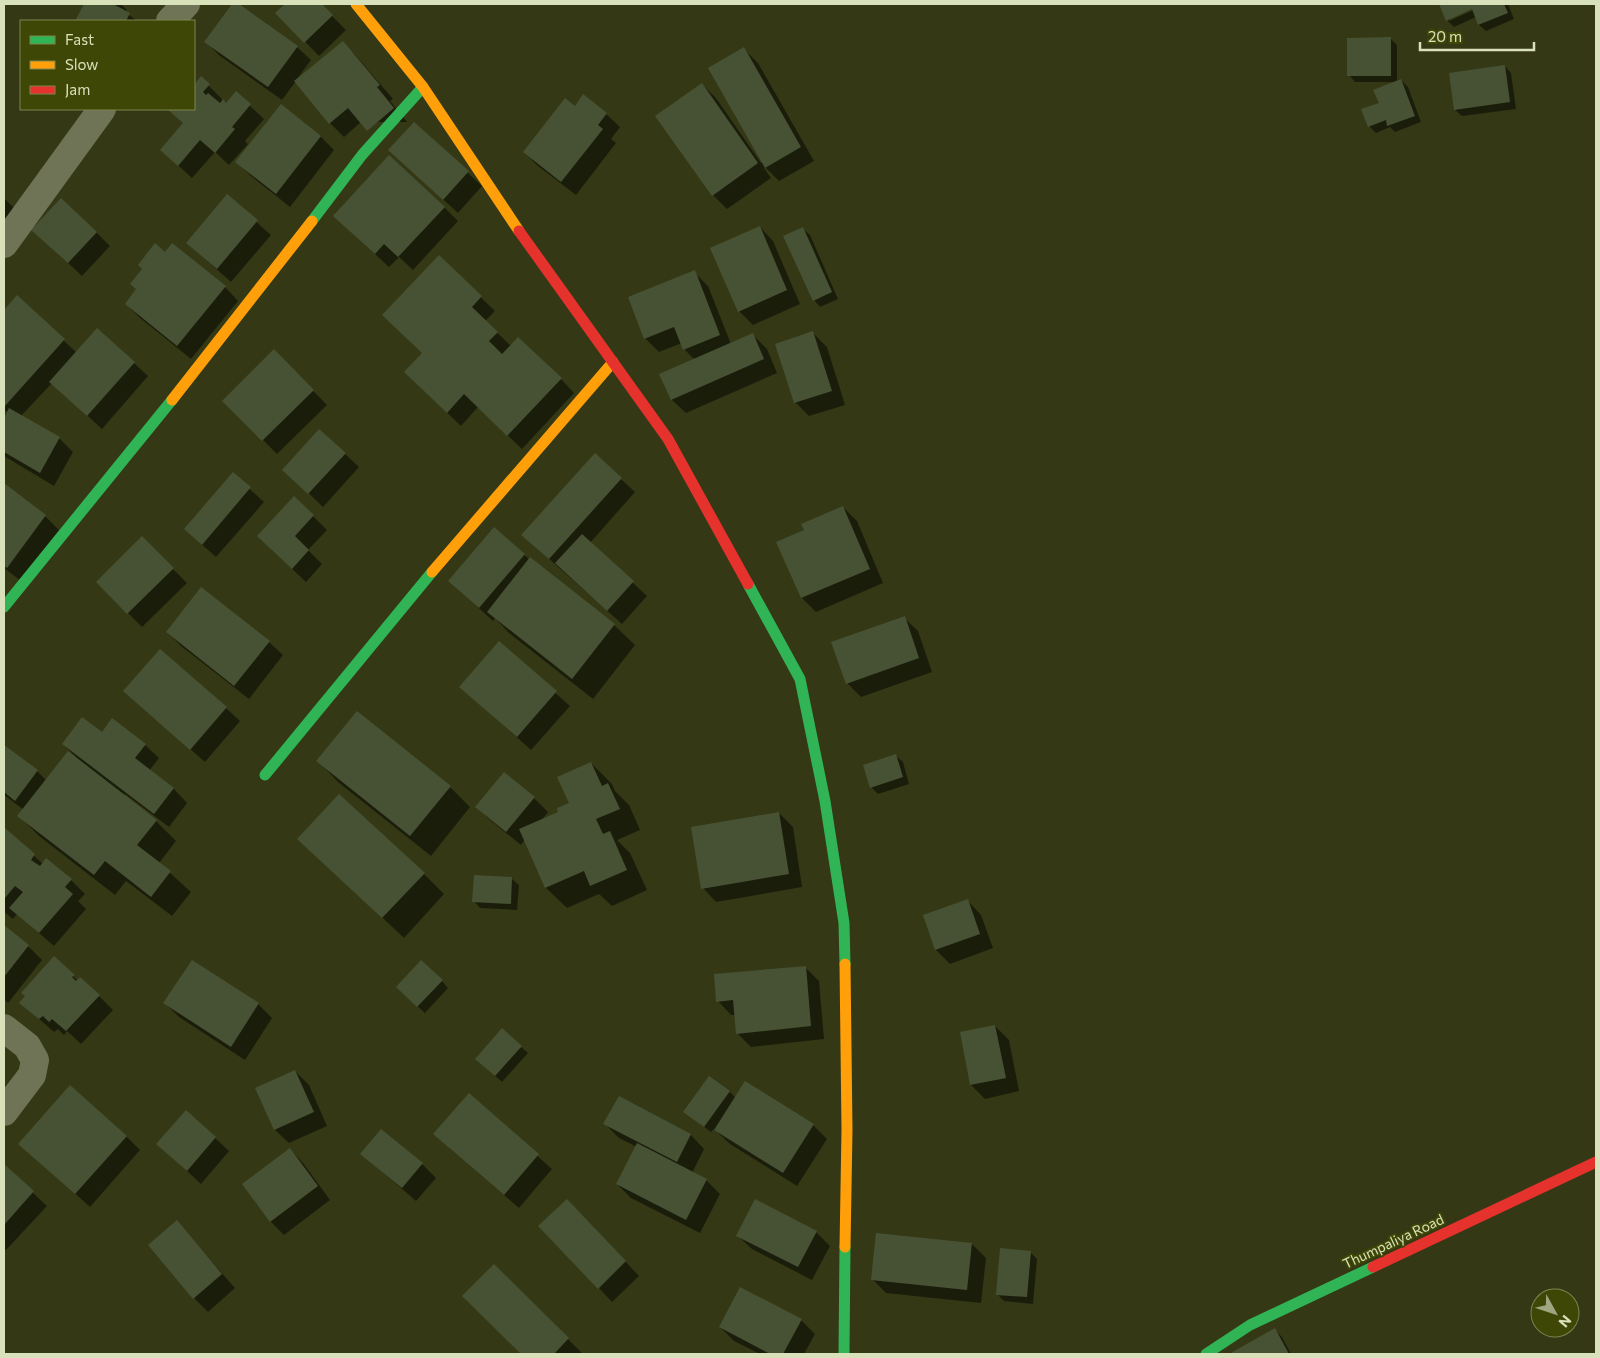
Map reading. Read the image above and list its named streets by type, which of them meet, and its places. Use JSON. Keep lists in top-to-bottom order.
{
  "streets": {
    "street": ["Thumpaliya Road"]
  },
  "legend": ["Fast", "Slow", "Jam"],
  "scale_bar": "20 m",
  "north": "bottom right"
}
